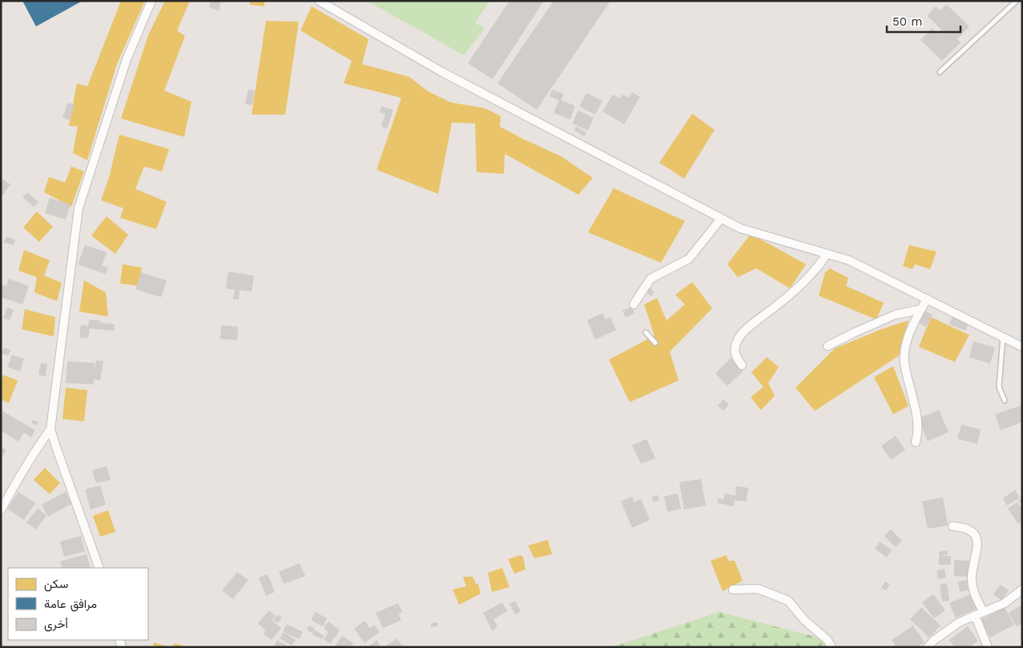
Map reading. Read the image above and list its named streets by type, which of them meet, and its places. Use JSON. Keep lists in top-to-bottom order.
{
  "legend": ["سكن", "مرافق عامة", "أخرى"],
  "scale_bar": "50 m"
}
